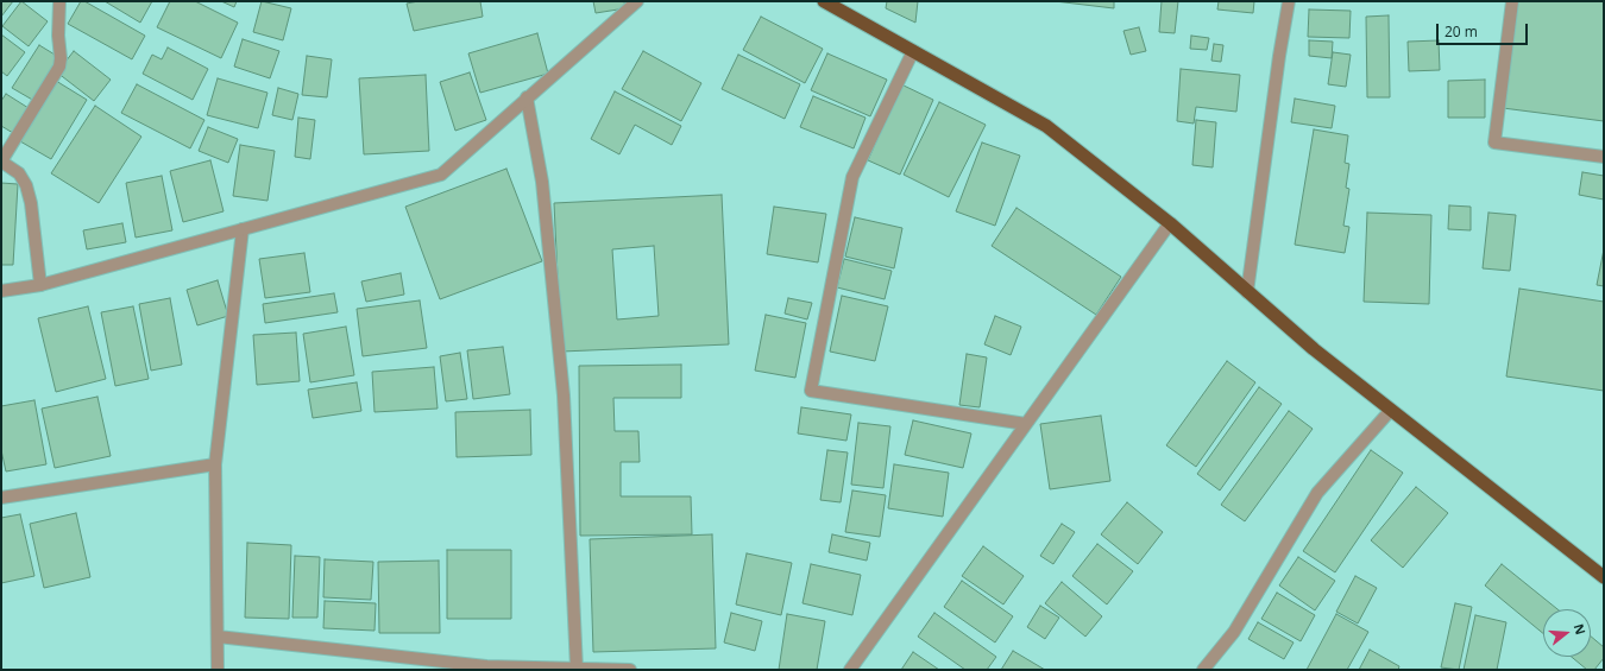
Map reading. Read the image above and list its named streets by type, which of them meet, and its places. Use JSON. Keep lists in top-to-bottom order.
{
  "scale_bar": "20 m",
  "north": "right"
}
